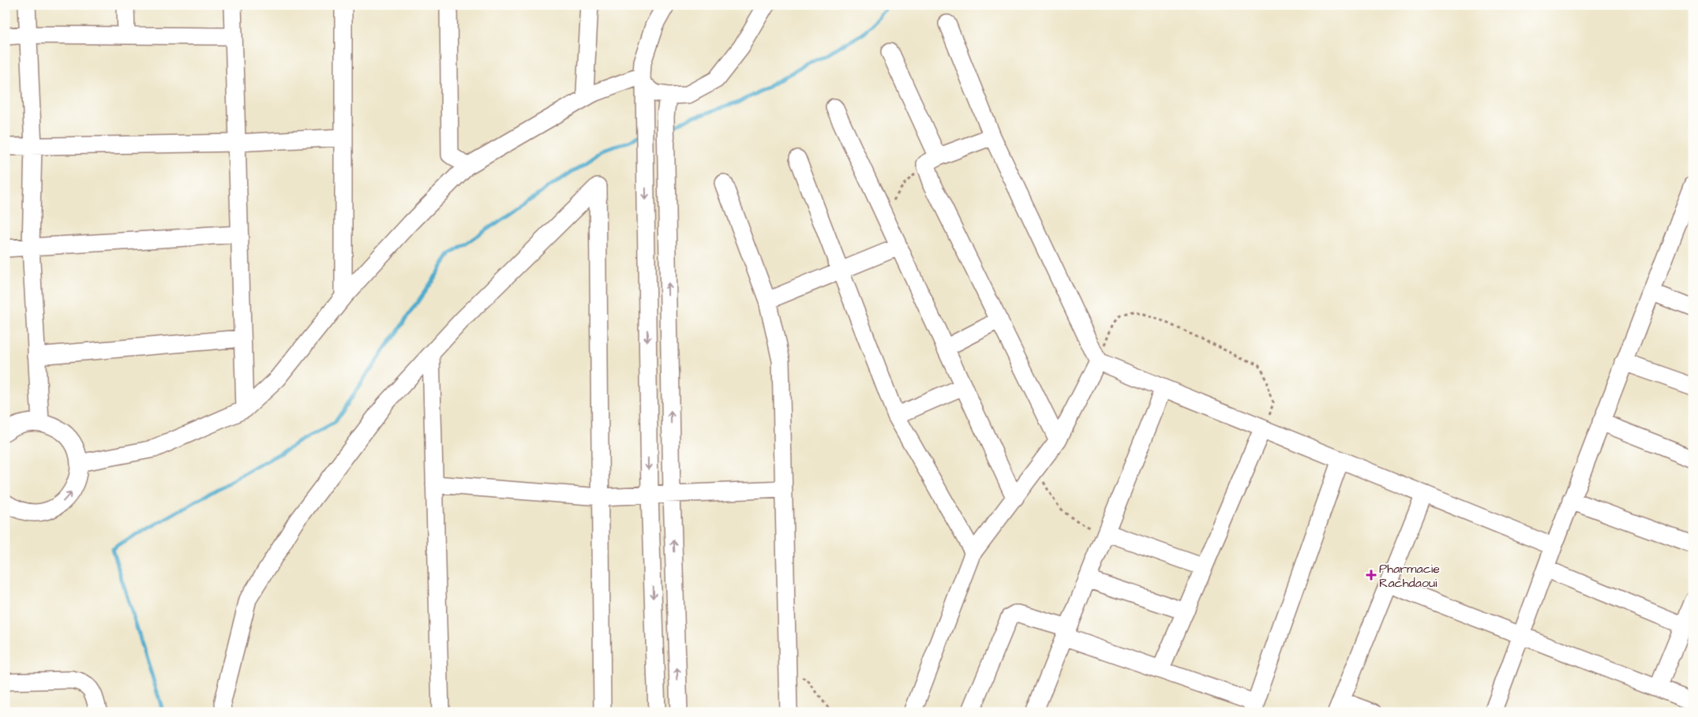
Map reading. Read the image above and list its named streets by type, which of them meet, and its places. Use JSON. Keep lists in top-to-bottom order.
{
  "places": {
    "health": ["Pharmacie Rachdaoui"]
  }
}
